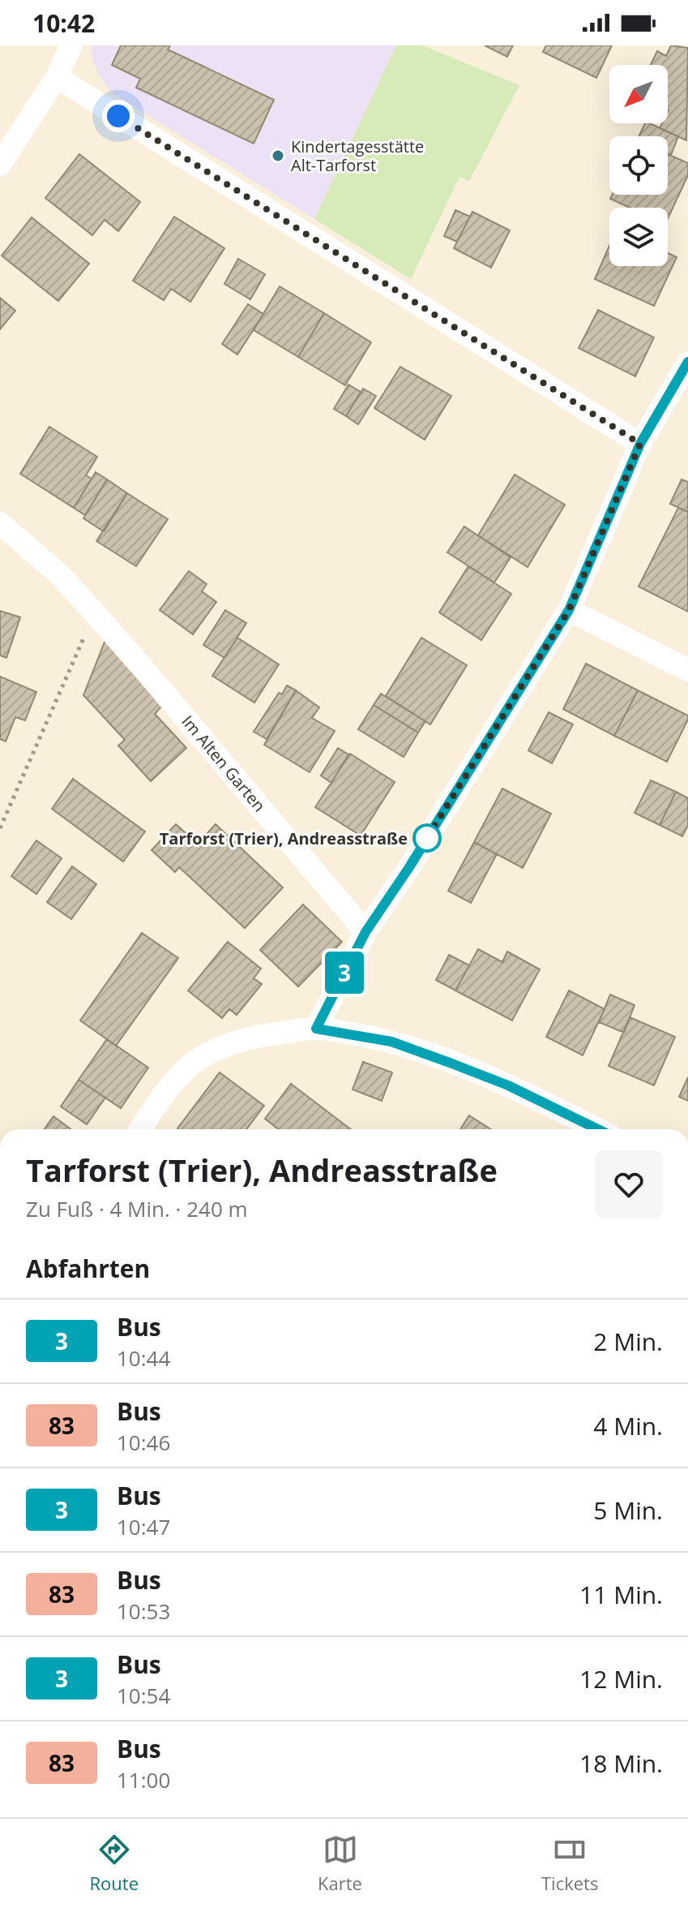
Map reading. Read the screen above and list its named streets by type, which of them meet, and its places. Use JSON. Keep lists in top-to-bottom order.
{
  "streets": {
    "street": ["Im Alten Garten"]
  },
  "places": ["Kindertagesstätte Alt-Tarforst", "Tarforst (Trier), Andreasstraße"],
  "lines": ["bus line 3"],
  "north": "bottom left",
  "page": {
    "status": "10:42",
    "on_map": "3",
    "heading": [
      ["Tarforst (Trier), Andreasstraße", "Zu Fuß · 4 Min. · 240 m"],
      "Abfahrten"
    ],
    "list": [
      {
        "mark": "3",
        "name": "Bus",
        "note": "10:44",
        "value": "2 Min."
      },
      {
        "mark": "83",
        "name": "Bus",
        "note": "10:46",
        "value": "4 Min."
      },
      {
        "mark": "3",
        "name": "Bus",
        "note": "10:47",
        "value": "5 Min."
      },
      {
        "mark": "83",
        "name": "Bus",
        "note": "10:53",
        "value": "11 Min."
      },
      {
        "mark": "3",
        "name": "Bus",
        "note": "10:54",
        "value": "12 Min."
      },
      {
        "mark": "83",
        "name": "Bus",
        "note": "11:00",
        "value": "18 Min."
      }
    ],
    "tabs": ["Route", "Karte", "Tickets"]
  }
}
